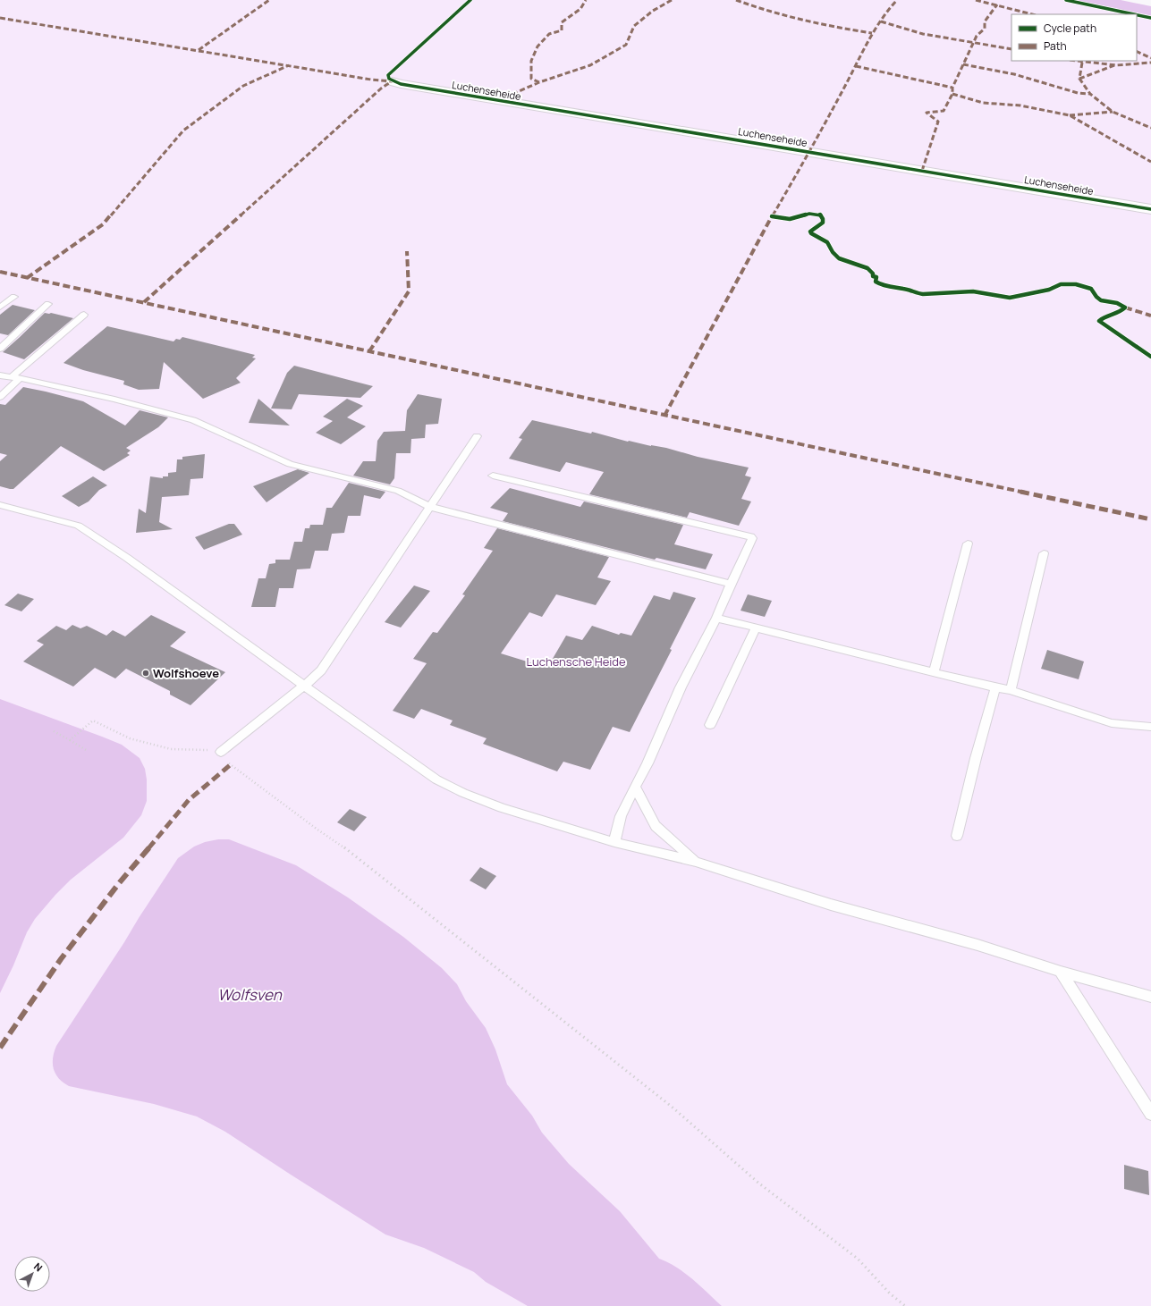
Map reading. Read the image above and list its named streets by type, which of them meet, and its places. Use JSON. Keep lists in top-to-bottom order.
{
  "streets": {
    "street": ["Luchenseheide"]
  },
  "water": ["Wolfsven"],
  "parks": ["Luchensche Heide"],
  "places": ["Wolfshoeve"],
  "legend": ["Cycle path", "Path"],
  "north": "top right"
}
